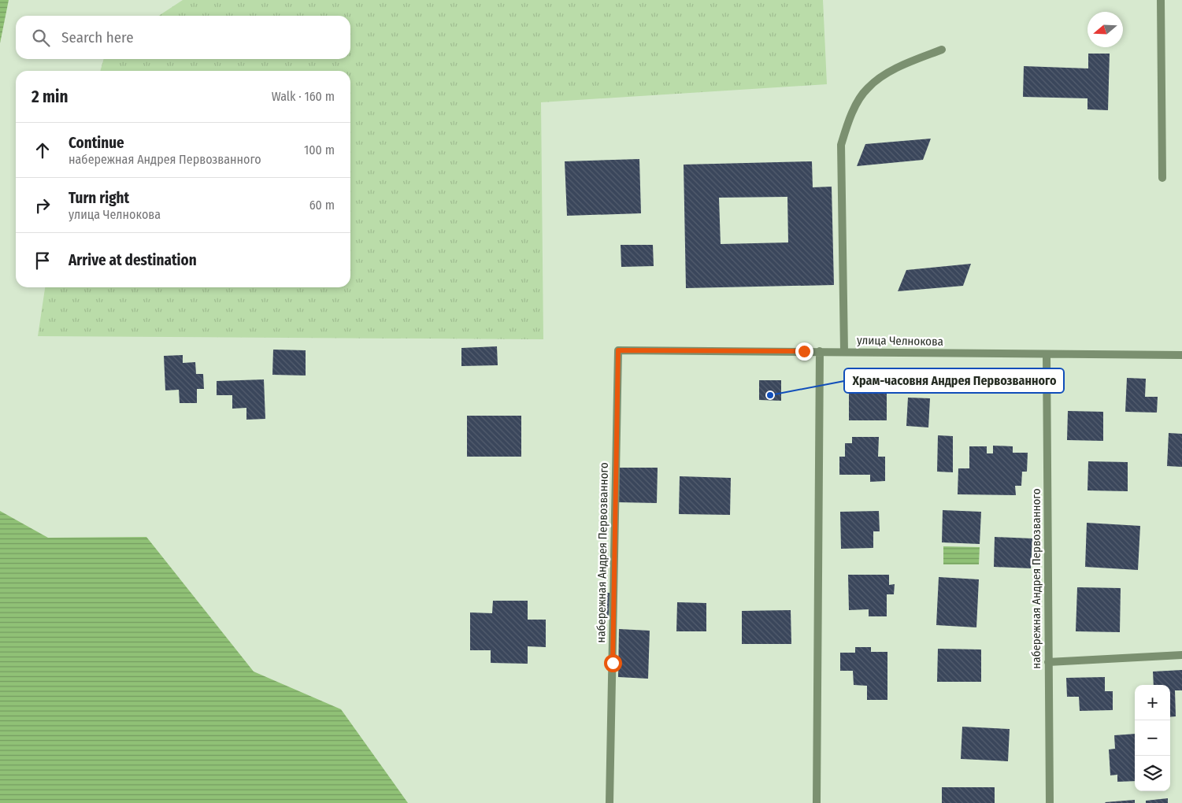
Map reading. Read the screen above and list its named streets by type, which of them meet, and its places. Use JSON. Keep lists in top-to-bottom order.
{
  "streets": {
    "street": ["улица Челнокова", "набережная Андрея Первозванного"]
  },
  "crossings": [
    ["улица Челнокова", "набережная Андрея Первозванного"]
  ],
  "places": ["Храм-часовня Андрея Первозванного"],
  "north": "left",
  "page": {
    "search": "Search here",
    "heading": ["2 min", "Walk · 160 m"],
    "list": [
      ["Continue", "набережная Андрея Первозванного", "100 m"],
      ["Turn right", "улица Челнокова", "60 m"],
      "Arrive at destination"
    ],
    "map_buttons": ["+", "−"]
  }
}
